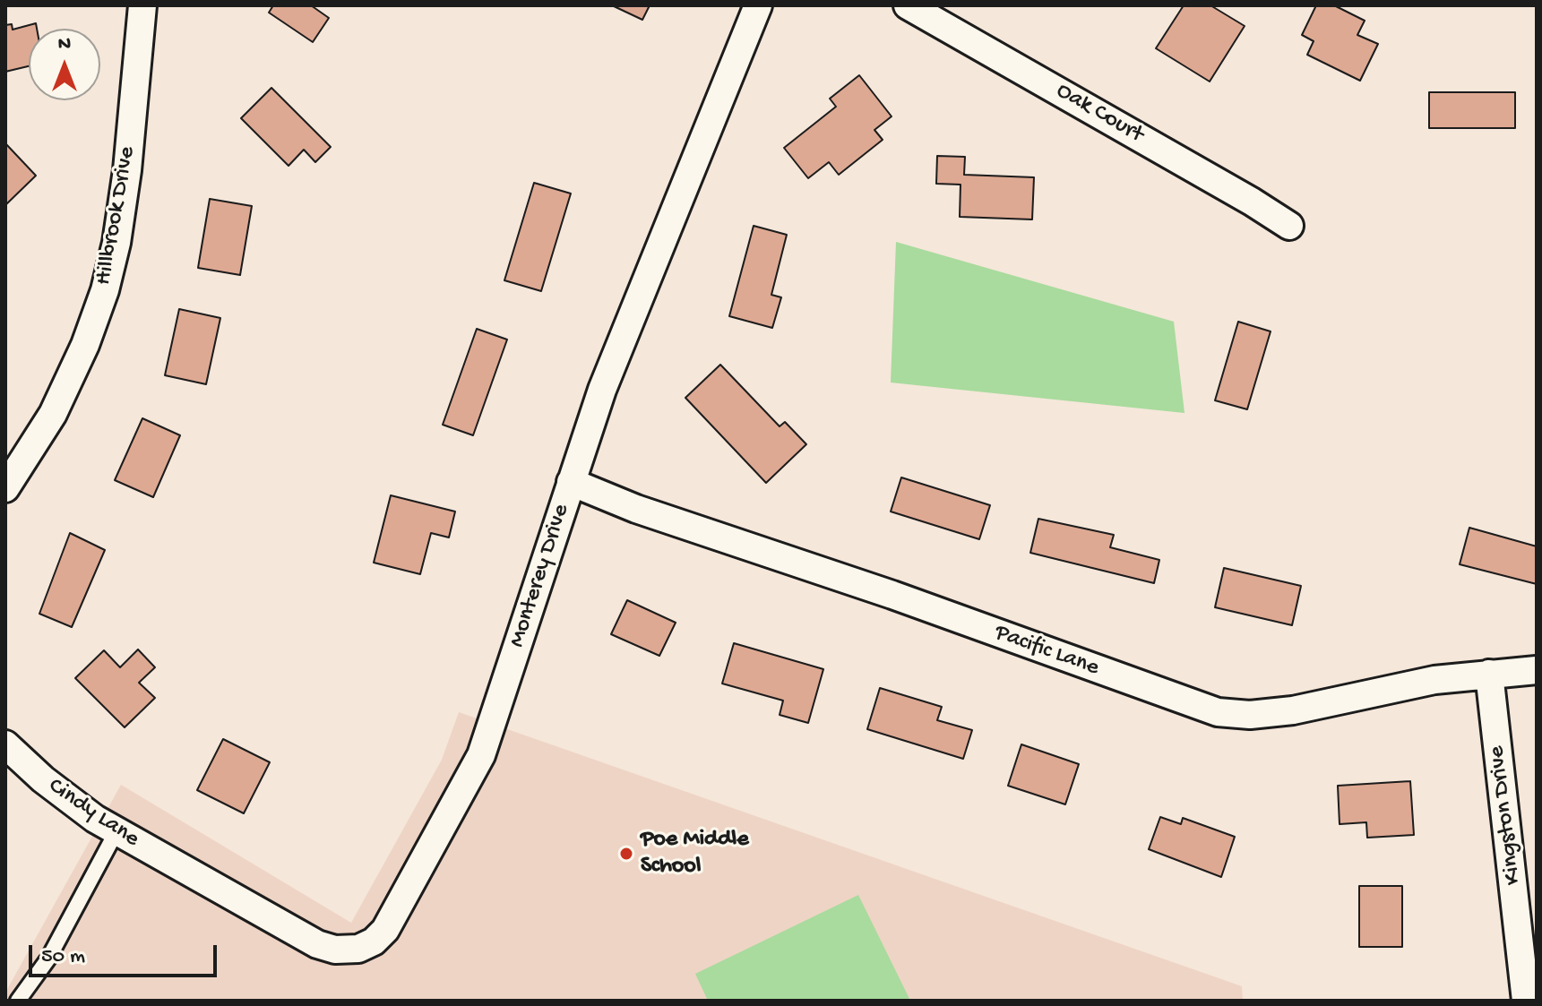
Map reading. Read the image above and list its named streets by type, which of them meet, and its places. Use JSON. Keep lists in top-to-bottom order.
{
  "streets": {
    "street": [
      "Oak Court",
      "Hillbrook Drive",
      "Monterey Drive",
      "Pacific Lane",
      "Cindy Lane",
      "Kingston Drive"
    ]
  },
  "crossings": [
    ["Monterey Drive", "Pacific Lane"],
    ["Monterey Drive", "Cindy Lane"],
    ["Pacific Lane", "Kingston Drive"]
  ],
  "places": ["Poe Middle School"],
  "scale_bar": "50 m",
  "north": "top"
}
